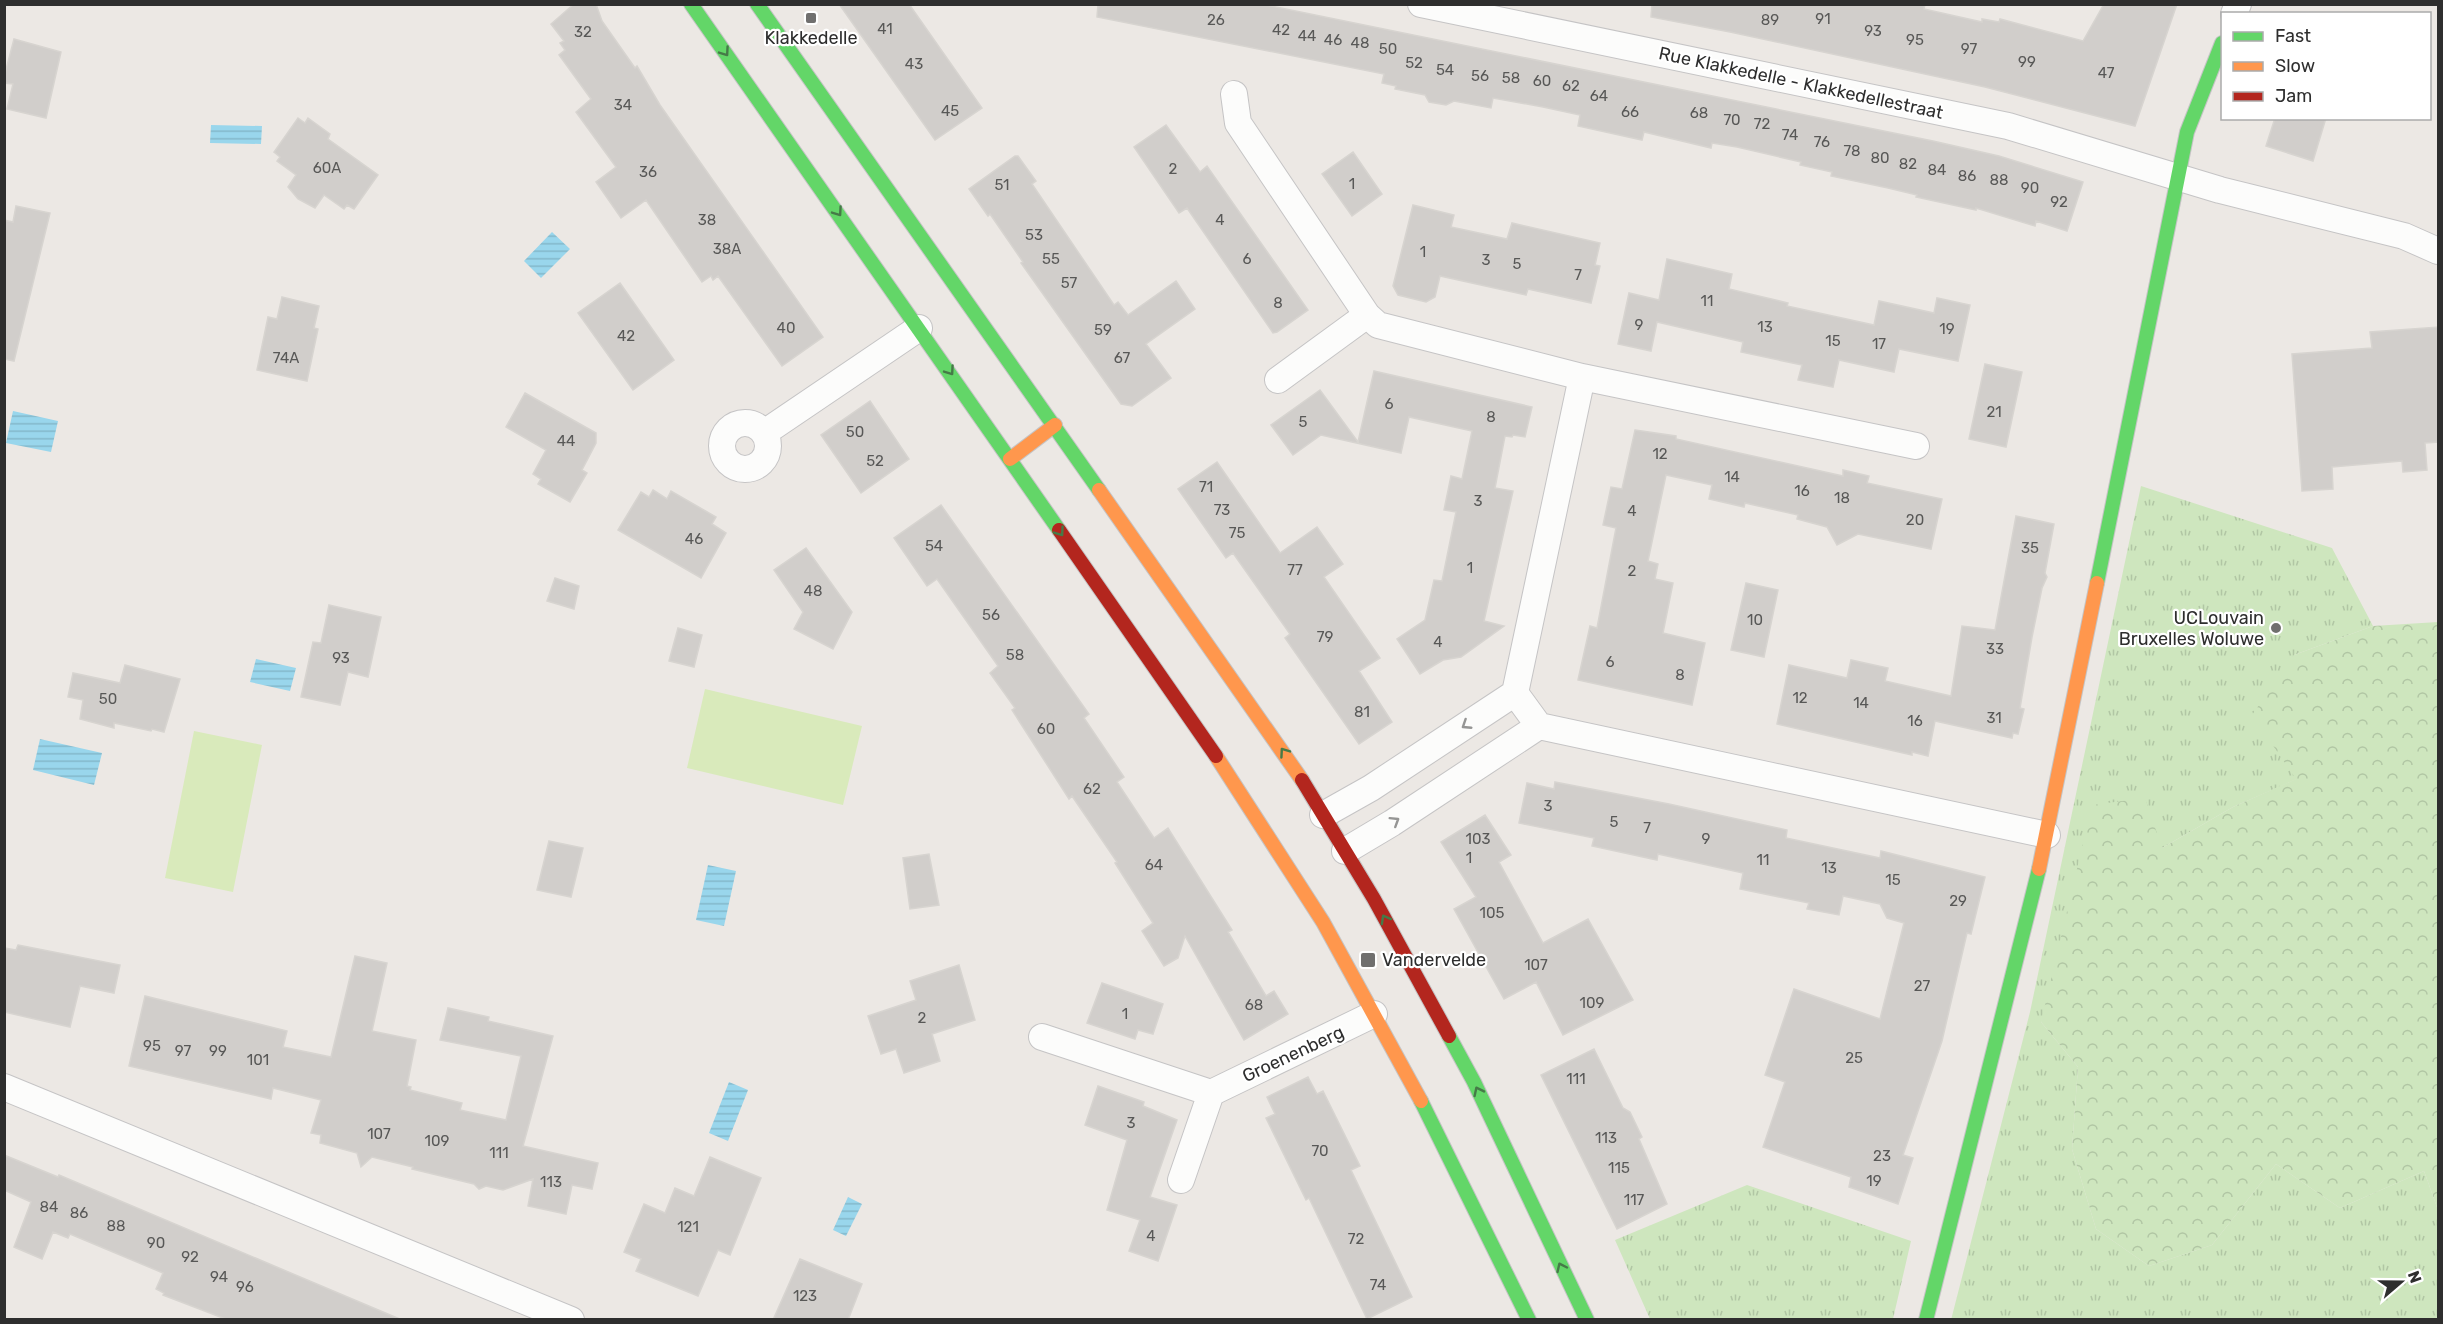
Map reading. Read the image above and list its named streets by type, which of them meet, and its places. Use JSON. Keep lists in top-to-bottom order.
{
  "streets": {
    "street": ["Rue Klakkedelle - Klakkedellestraat", "Groenenberg"]
  },
  "places": {
    "transit": ["Klakkedelle", "Vandervelde"],
    "other": ["UCLouvain Bruxelles Woluwe"]
  },
  "house_numbers": [
    "91",
    "26",
    "89",
    "41",
    "42",
    "93",
    "32",
    "44",
    "46",
    "95",
    "48",
    "50",
    "97",
    "99",
    "52",
    "43",
    "54",
    "47",
    "56",
    "58",
    "60",
    "62",
    "64",
    "34",
    "45",
    "66",
    "68",
    "70",
    "72",
    "74",
    "76",
    "78",
    "80",
    "82",
    "60A",
    "2",
    "84",
    "36",
    "86",
    "88",
    "1",
    "51",
    "90",
    "92",
    "38",
    "4",
    "53",
    "38A",
    "1",
    "55",
    "6",
    "3",
    "5",
    "7",
    "57",
    "11",
    "8",
    "9",
    "13",
    "40",
    "19",
    "59",
    "42",
    "15",
    "17",
    "74A",
    "67",
    "6",
    "21",
    "8",
    "5",
    "50",
    "44",
    "12",
    "52",
    "14",
    "71",
    "16",
    "18",
    "3",
    "73",
    "4",
    "20",
    "75",
    "46",
    "54",
    "35",
    "1",
    "77",
    "2",
    "48",
    "56",
    "10",
    "79",
    "4",
    "33",
    "58",
    "93",
    "6",
    "8",
    "12",
    "50",
    "14",
    "81",
    "31",
    "16",
    "60",
    "62",
    "3",
    "5",
    "7",
    "103",
    "9",
    "1",
    "11",
    "64",
    "13",
    "15",
    "29",
    "105",
    "107",
    "27",
    "109",
    "68",
    "1",
    "2",
    "95",
    "97",
    "99",
    "25",
    "101",
    "111",
    "3",
    "107",
    "113",
    "109",
    "70",
    "111",
    "23",
    "115",
    "19",
    "113",
    "117",
    "84",
    "86",
    "88",
    "121",
    "4",
    "72",
    "90",
    "92",
    "94",
    "74",
    "96",
    "123"
  ],
  "legend": ["Fast", "Slow", "Jam"],
  "north": "right"
}
